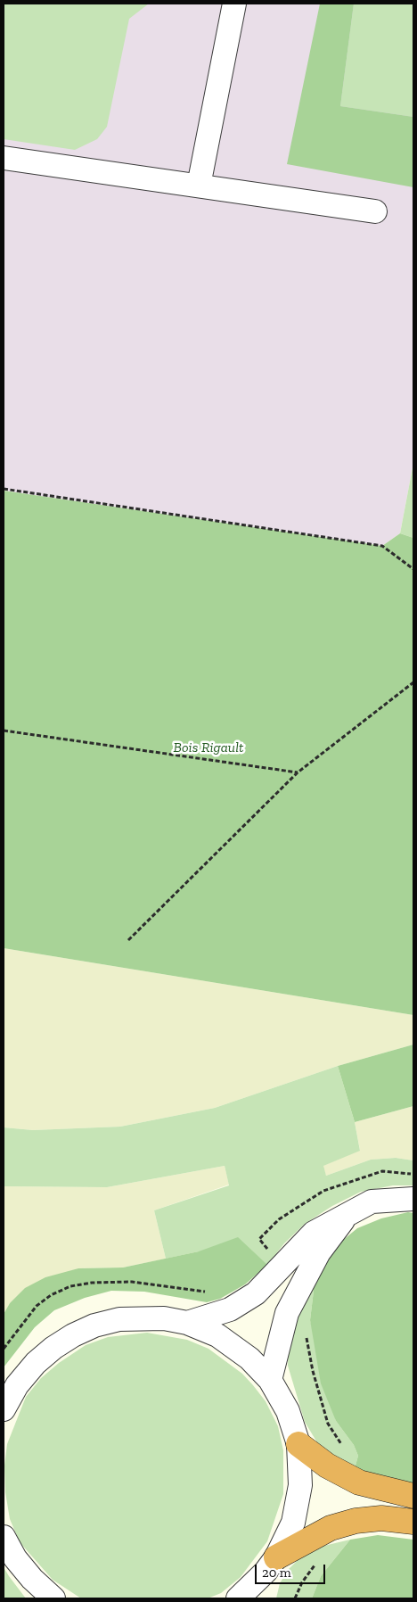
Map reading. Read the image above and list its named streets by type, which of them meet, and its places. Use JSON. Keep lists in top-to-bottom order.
{
  "parks": ["Bois Rigault"],
  "scale_bar": "20 m"
}
